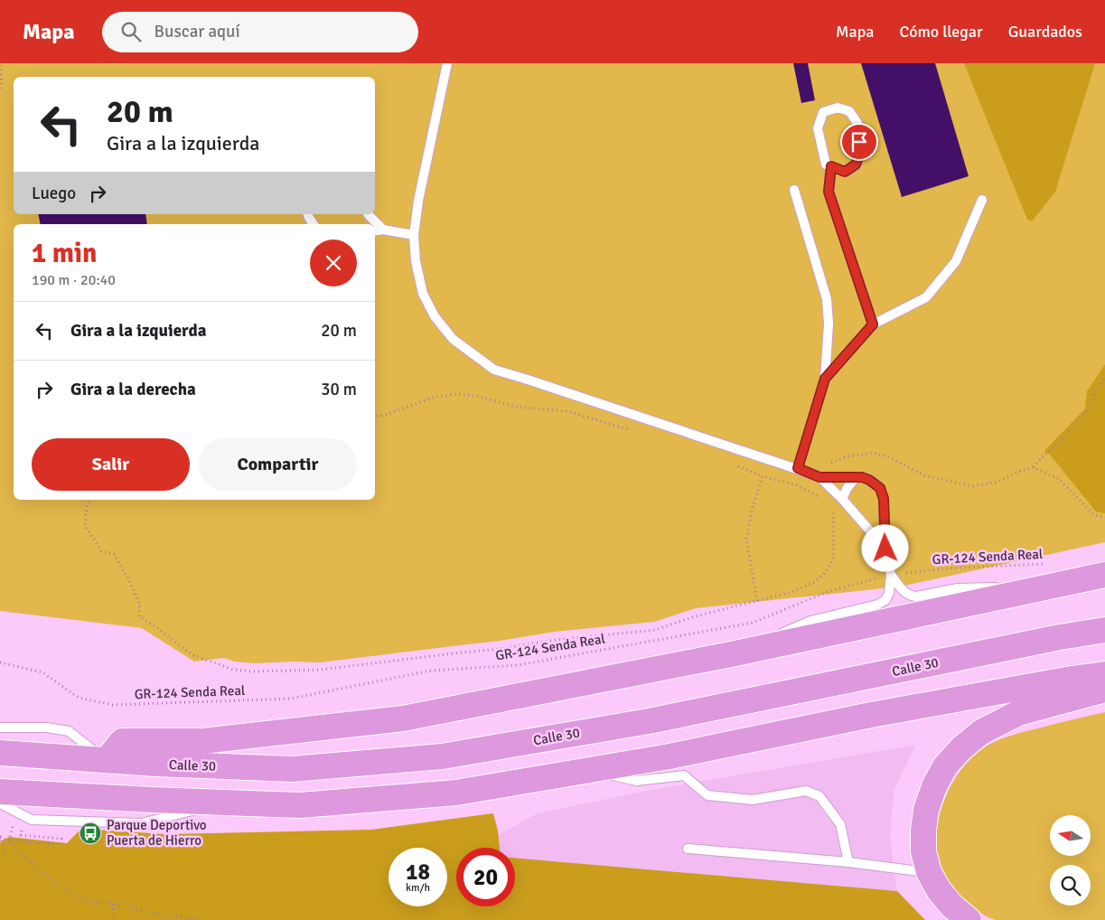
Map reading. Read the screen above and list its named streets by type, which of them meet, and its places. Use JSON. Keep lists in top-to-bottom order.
{
  "streets": {
    "highway": ["Calle 30"],
    "path": ["GR-124 Senda Real"]
  },
  "places": {
    "bus stop": ["Parque Deportivo Puerta de Hierro"]
  },
  "north": "left",
  "page": {
    "header": "Mapa",
    "search": "Buscar aquí",
    "nav": ["Mapa", "Cómo llegar", "Guardados"],
    "turn": ["20 m", "Gira a la izquierda"],
    "then": "Luego",
    "heading": ["1 min", "190 m · 20:40"],
    "list": [
      {
        "name": "Gira a la izquierda",
        "value": "20 m"
      },
      {
        "name": "Gira a la derecha",
        "value": "30 m"
      }
    ],
    "buttons": ["Salir", "Compartir"],
    "speed": "18 km/h",
    "limit": "20"
  }
}
